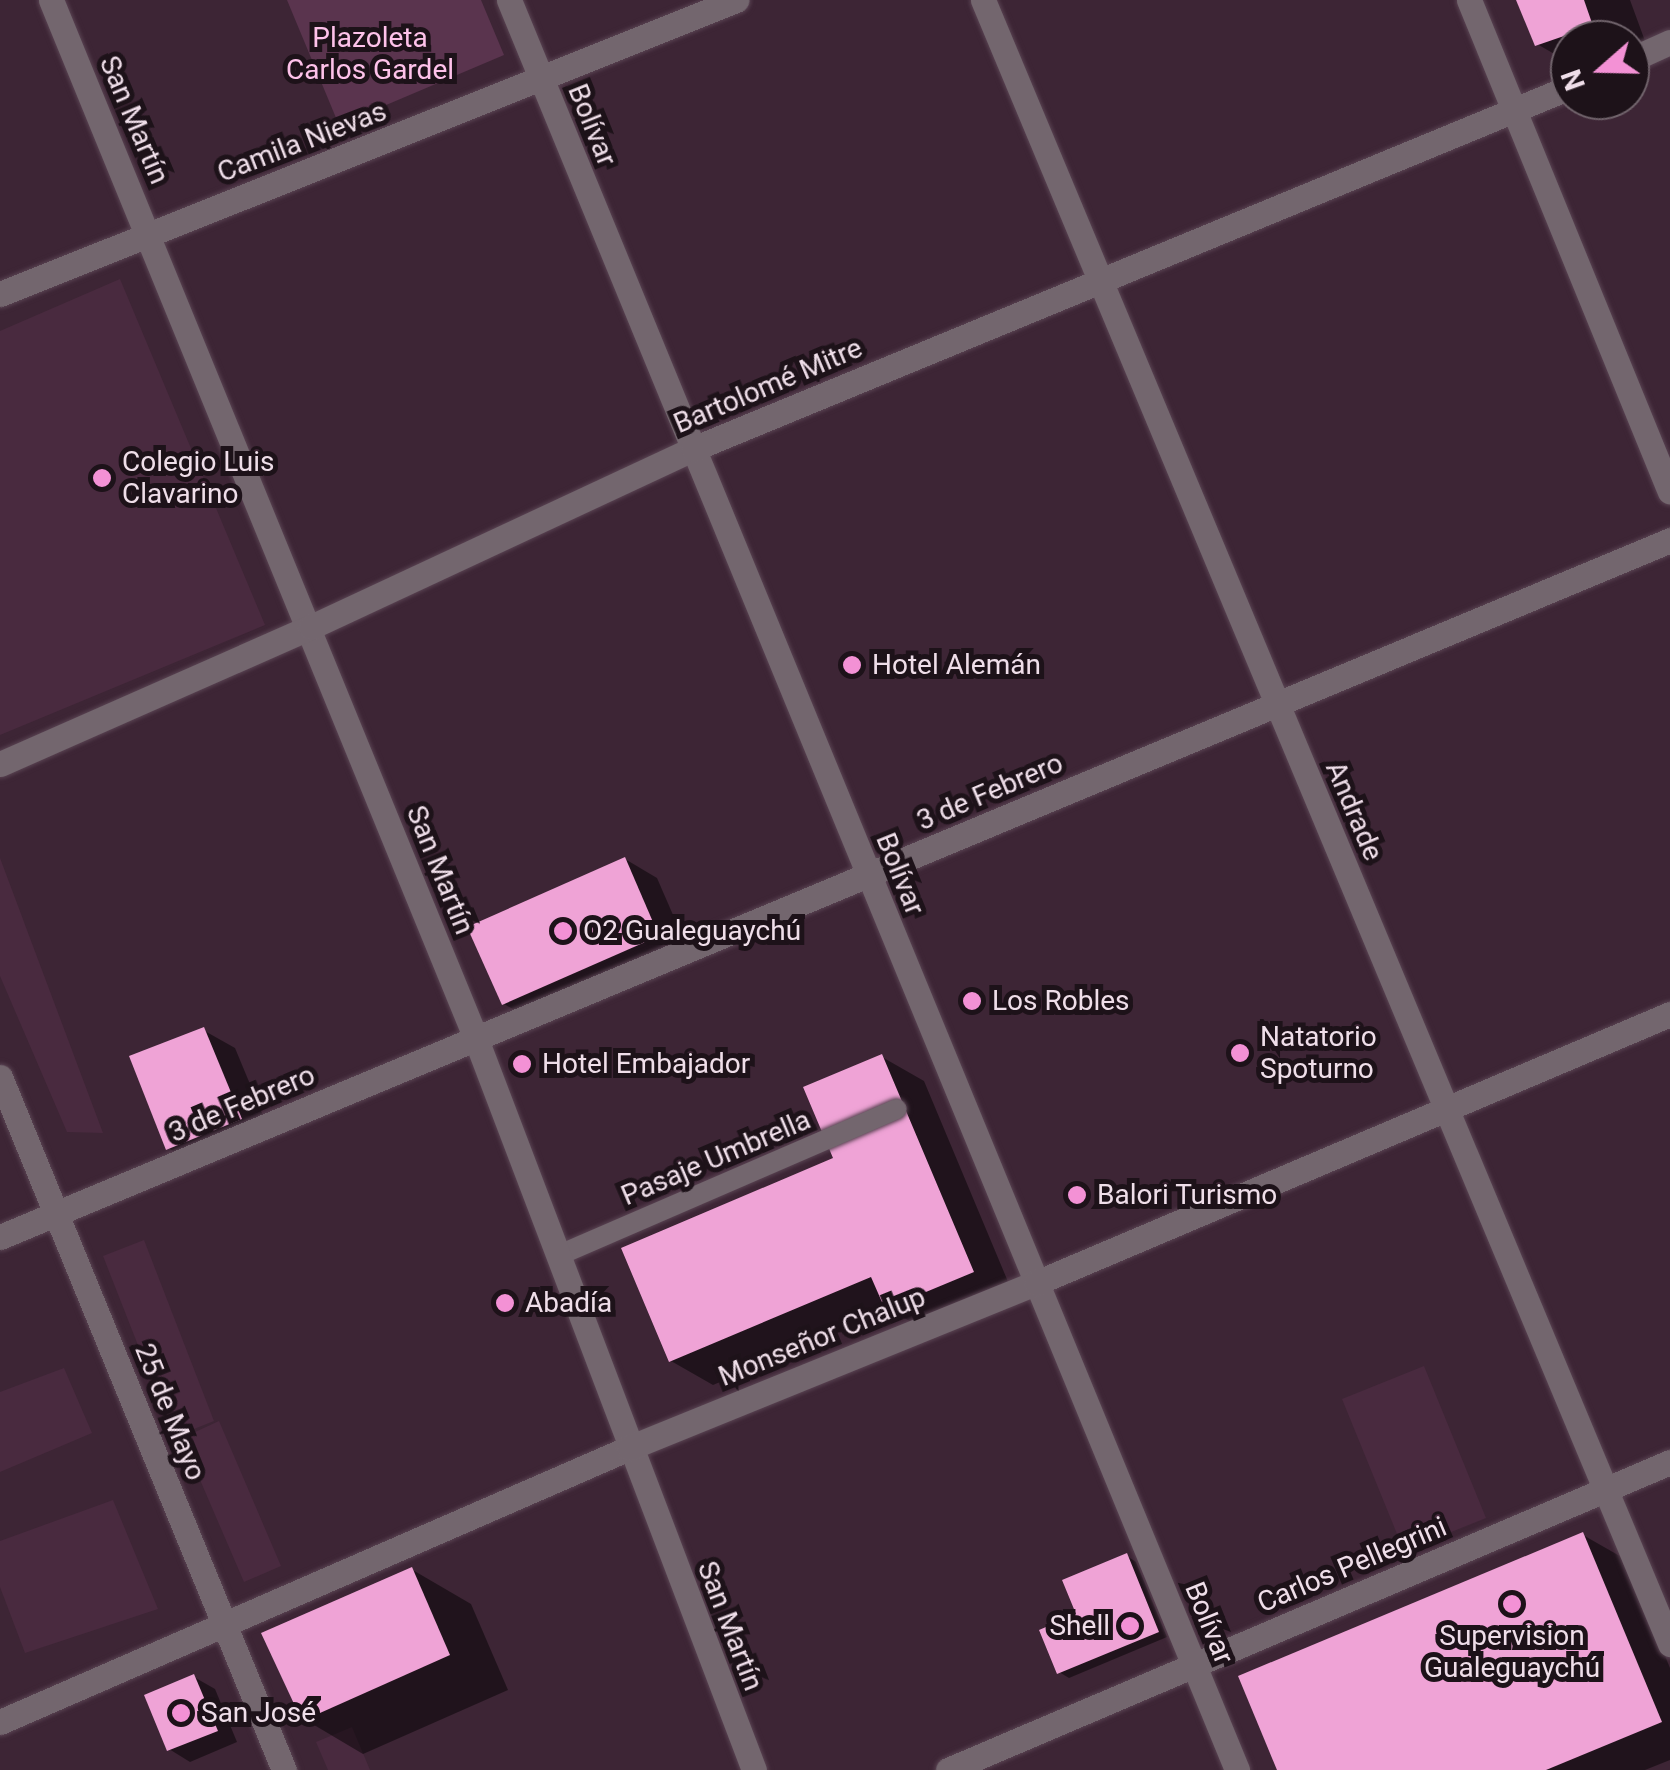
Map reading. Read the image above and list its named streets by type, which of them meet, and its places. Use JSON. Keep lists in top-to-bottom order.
{
  "streets": {
    "street": [
      "San Martín",
      "Bolívar",
      "Camila Nievas",
      "Bartolomé Mitre",
      "3 de Febrero",
      "Andrade",
      "Monseñor Chalup",
      "25 de Mayo",
      "Carlos Pellegrini"
    ],
    "lane": ["Pasaje Umbrella"]
  },
  "crossings": [
    ["San Martín", "Camila Nievas"],
    ["San Martín", "Bartolomé Mitre"],
    ["San Martín", "3 de Febrero"],
    ["San Martín", "Pasaje Umbrella"],
    ["San Martín", "Monseñor Chalup"],
    ["Bolívar", "Camila Nievas"],
    ["Bolívar", "Bartolomé Mitre"],
    ["Bolívar", "3 de Febrero"],
    ["Bolívar", "Monseñor Chalup"],
    ["Bolívar", "Carlos Pellegrini"],
    ["Bartolomé Mitre", "Andrade"],
    ["3 de Febrero", "Andrade"],
    ["3 de Febrero", "25 de Mayo"],
    ["Andrade", "Monseñor Chalup"],
    ["Andrade", "Carlos Pellegrini"],
    ["Monseñor Chalup", "25 de Mayo"]
  ],
  "parks": ["Plazoleta Carlos Gardel"],
  "places": [
    "Colegio Luis Clavarino",
    "Hotel Alemán",
    "O2 Gualeguaychú",
    "Los Robles",
    "Natatorio Spoturno",
    "Hotel Embajador",
    "Balori Turismo",
    "Abadía",
    "Supervision Gualeguaychú",
    "Shell",
    "San José"
  ],
  "north": "left"
}
